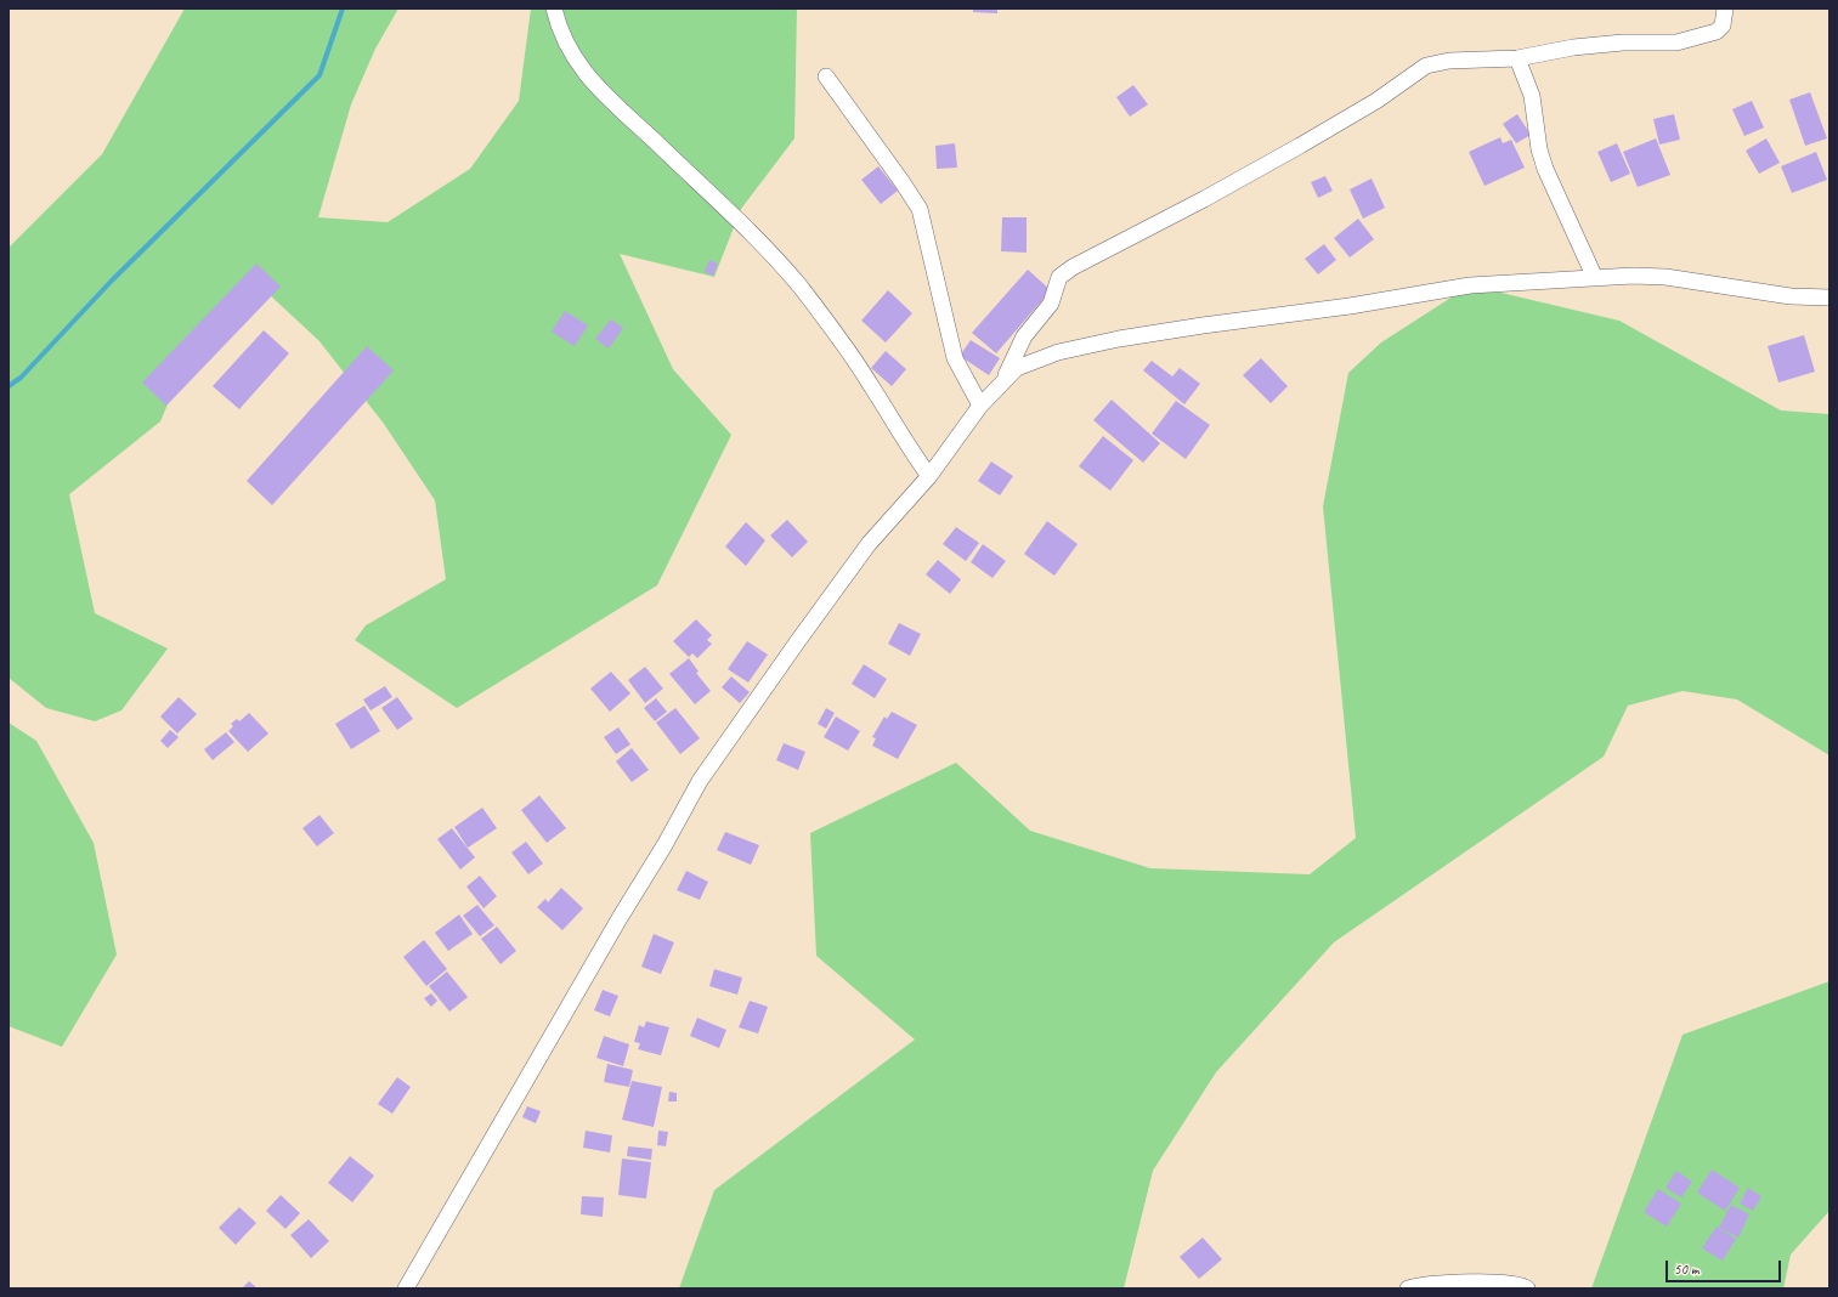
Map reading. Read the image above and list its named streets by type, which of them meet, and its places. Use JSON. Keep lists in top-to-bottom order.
{
  "scale_bar": "50 m"
}
